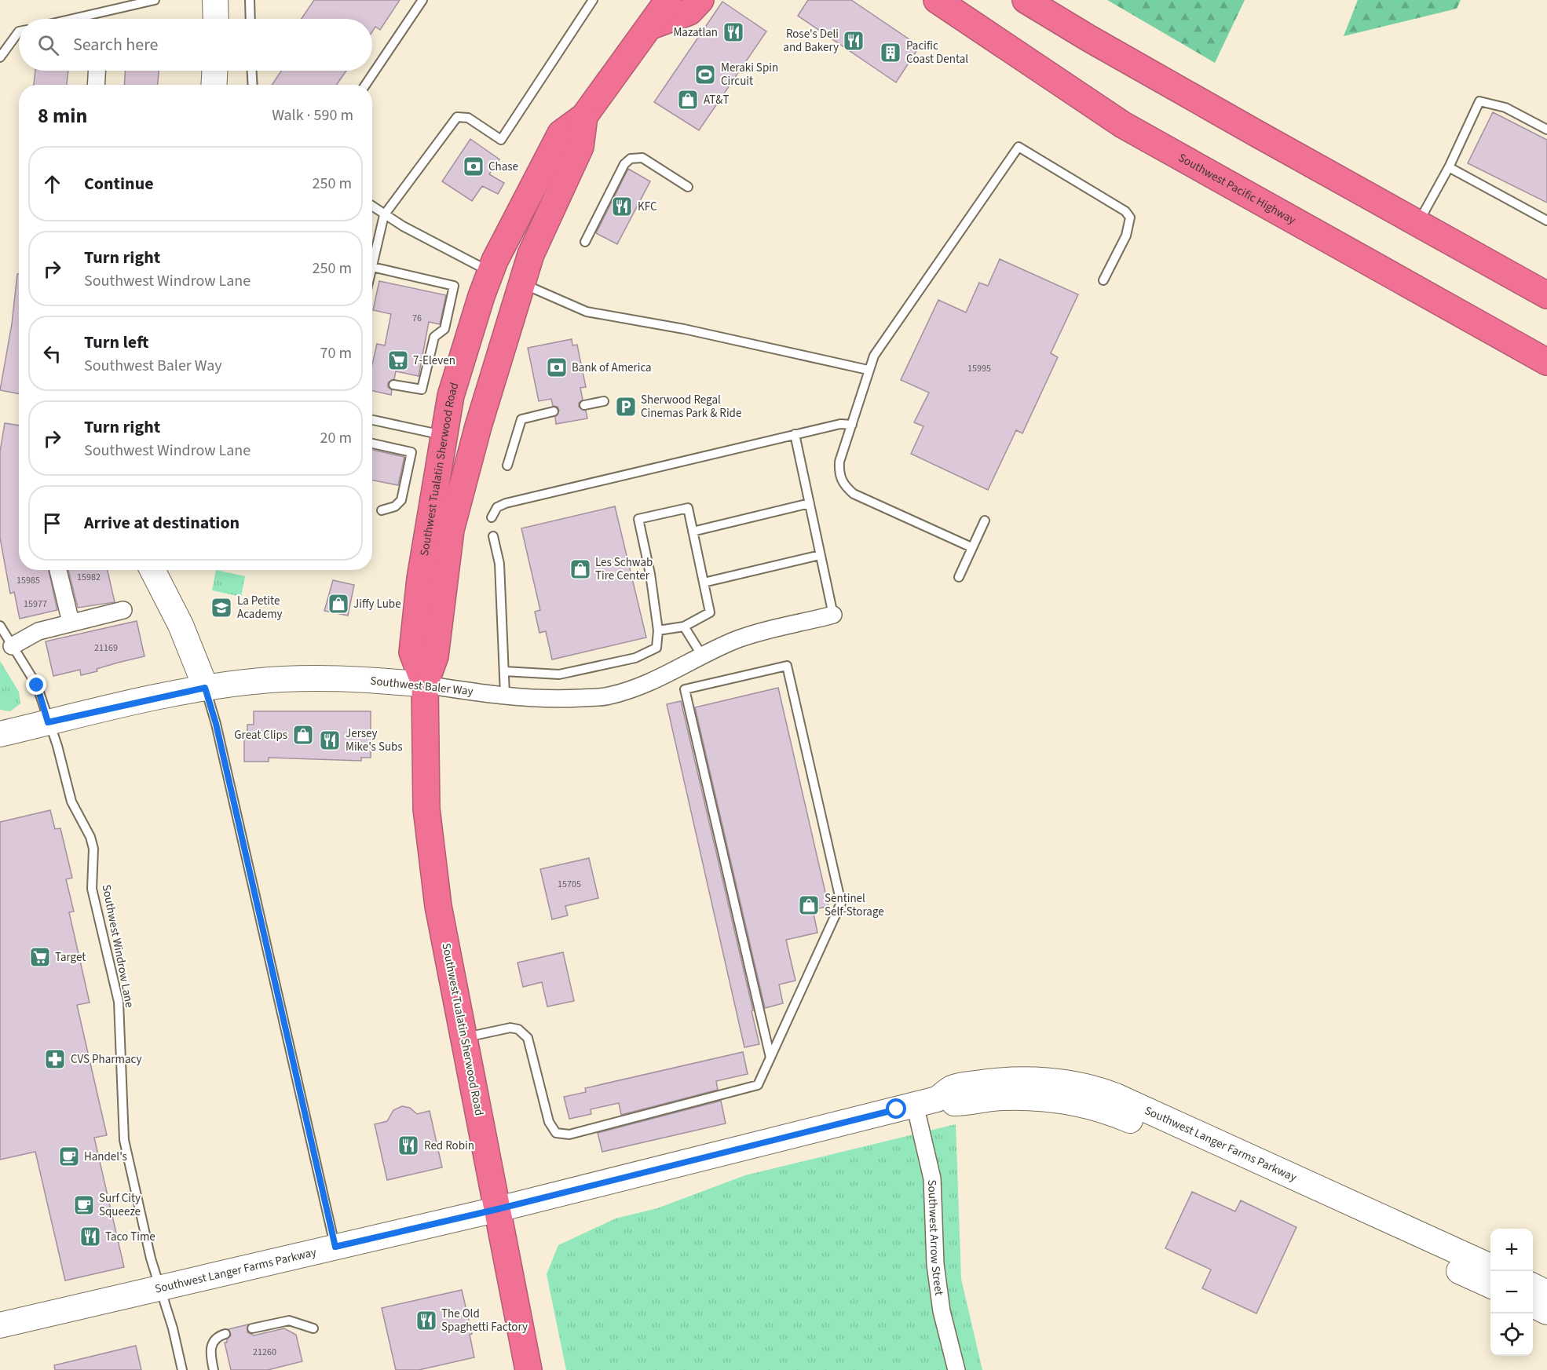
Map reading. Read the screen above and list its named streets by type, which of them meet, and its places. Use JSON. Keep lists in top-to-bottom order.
{
  "streets": {
    "highway": ["Southwest Pacific Highway", "Southwest Tualatin Sherwood Road"],
    "street": ["Southwest Baler Way", "Southwest Langer Farms Parkway", "Southwest Arrow Street"],
    "lane": ["Southwest Windrow Lane"]
  },
  "crossings": [
    ["Southwest Tualatin Sherwood Road", "Southwest Baler Way"],
    ["Southwest Tualatin Sherwood Road", "Southwest Langer Farms Parkway"],
    ["Southwest Baler Way", "Southwest Windrow Lane"],
    ["Southwest Windrow Lane", "Southwest Langer Farms Parkway"],
    ["Southwest Langer Farms Parkway", "Southwest Arrow Street"]
  ],
  "places": {
    "restaurant": [
      "Mazatlan",
      "Rose's Deli and Bakery",
      "KFC",
      "Jersey Mike's Subs",
      "Red Robin",
      "Taco Time",
      "The Old Spaghetti Factory"
    ],
    "building": ["Pacific Coast Dental"],
    "sports": ["Meraki Spin Circuit"],
    "shop": [
      "AT&T",
      "Les Schwab Tire Center",
      "Jiffy Lube",
      "Great Clips",
      "Sentinel Self-Storage"
    ],
    "bank": ["Chase", "Bank of America"],
    "supermarket": ["7-Eleven", "Target"],
    "parking": ["Sherwood Regal Cinemas Park & Ride"],
    "school or university": ["La Petite Academy"],
    "pharmacy": ["CVS Pharmacy"],
    "cafe": ["Handel's", "Surf City Squeeze"]
  },
  "house_numbers": [
    "76",
    "15995",
    "15982",
    "15985",
    "15977",
    "21169",
    "15705",
    "21260"
  ],
  "page": {
    "search": "Search here",
    "heading": ["8 min", "Walk · 590 m"],
    "list": [
      ["Continue", "250 m"],
      ["Turn right", "Southwest Windrow Lane", "250 m"],
      ["Turn left", "Southwest Baler Way", "70 m"],
      ["Turn right", "Southwest Windrow Lane", "20 m"],
      "Arrive at destination"
    ],
    "map_buttons": ["+", "−"]
  }
}
